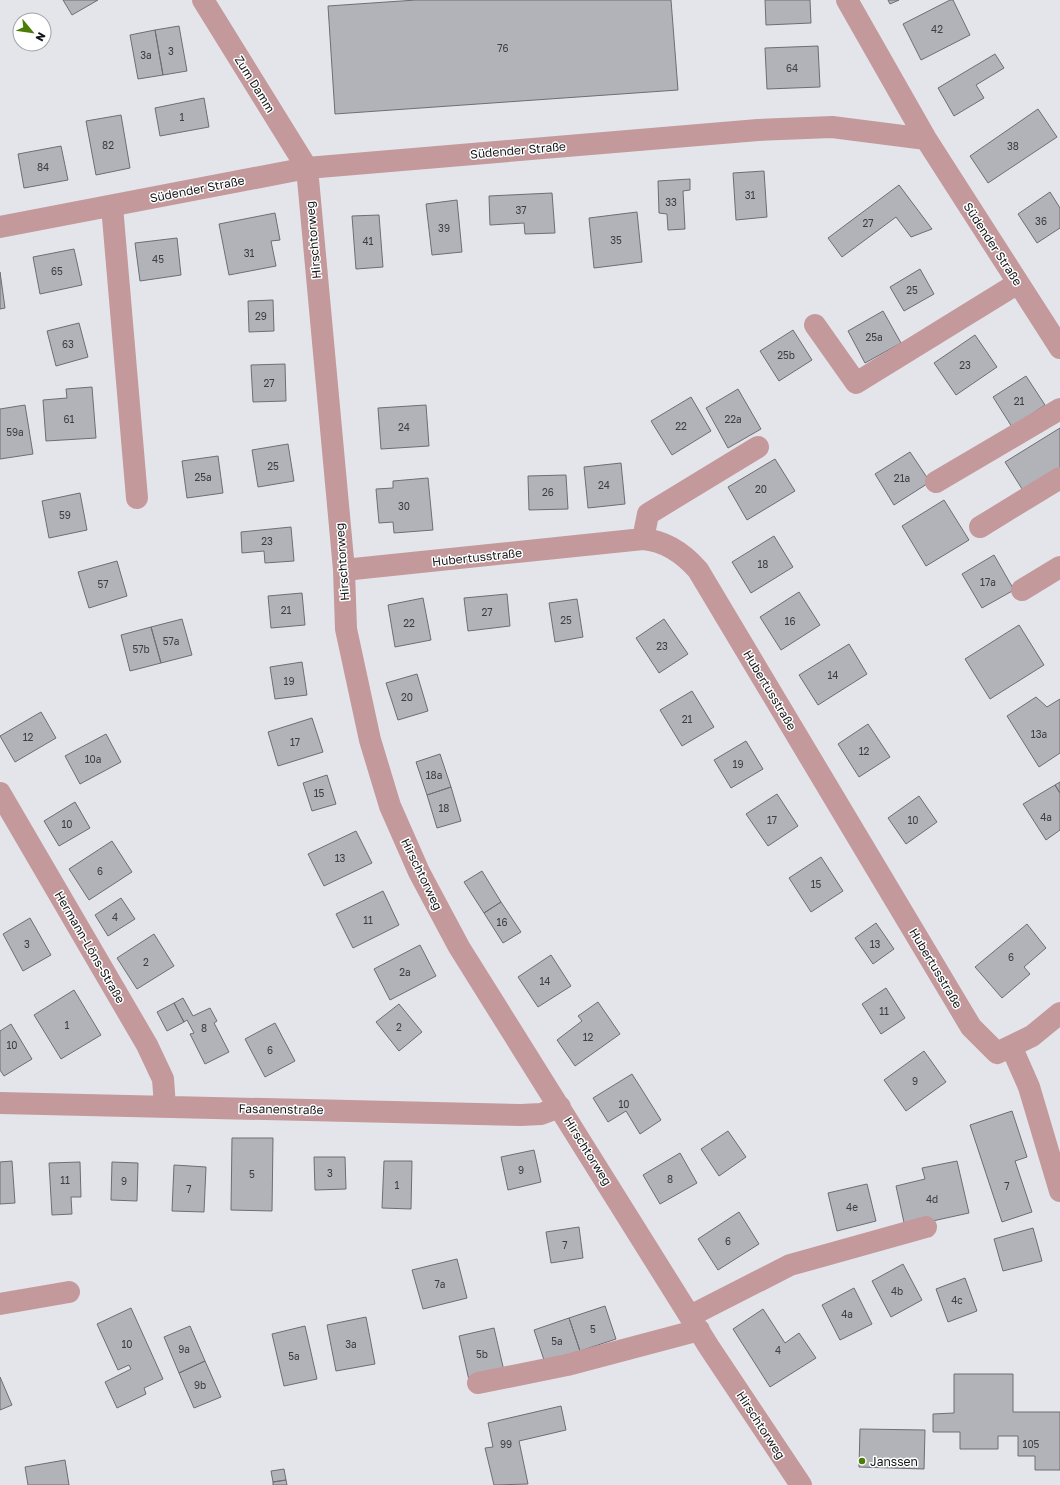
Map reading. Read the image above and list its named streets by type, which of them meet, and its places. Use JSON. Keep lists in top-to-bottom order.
{
  "streets": {
    "street": [
      "Zum Damm",
      "Südender Straße",
      "Hirschtorweg",
      "Hubertusstraße",
      "Hermann-Löns-Straße",
      "Fasanenstraße"
    ]
  },
  "crossings": [
    ["Zum Damm", "Südender Straße"],
    ["Zum Damm", "Hirschtorweg"],
    ["Südender Straße", "Hirschtorweg"],
    ["Hirschtorweg", "Hubertusstraße"],
    ["Hirschtorweg", "Fasanenstraße"],
    ["Hermann-Löns-Straße", "Fasanenstraße"]
  ],
  "places": ["Janssen"],
  "house_numbers": [
    "42",
    "76",
    "3",
    "3a",
    "64",
    "1",
    "82",
    "38",
    "84",
    "31",
    "33",
    "37",
    "36",
    "27",
    "39",
    "35",
    "41",
    "31",
    "45",
    "65",
    "25",
    "29",
    "25a",
    "63",
    "25b",
    "23",
    "27",
    "21",
    "61",
    "22a",
    "22",
    "24",
    "59a",
    "25",
    "25a",
    "21a",
    "24",
    "20",
    "26",
    "30",
    "59",
    "23",
    "18",
    "17a",
    "57",
    "21",
    "27",
    "25",
    "16",
    "22",
    "57a",
    "23",
    "57b",
    "14",
    "19",
    "20",
    "21",
    "13a",
    "12",
    "17",
    "12",
    "10a",
    "19",
    "18a",
    "15",
    "18",
    "4a",
    "17",
    "10",
    "10",
    "13",
    "6",
    "15",
    "4",
    "11",
    "16",
    "3",
    "13",
    "6",
    "2",
    "2a",
    "14",
    "11",
    "1",
    "2",
    "8",
    "12",
    "10",
    "6",
    "9",
    "10",
    "9",
    "3",
    "5",
    "8",
    "11",
    "9",
    "1",
    "7",
    "7",
    "4d",
    "4e",
    "6",
    "7",
    "7a",
    "4b",
    "4c",
    "4a",
    "5",
    "5a",
    "10",
    "3a",
    "9a",
    "4",
    "5b",
    "5a",
    "9b",
    "99",
    "105"
  ],
  "north": "bottom right"
}
